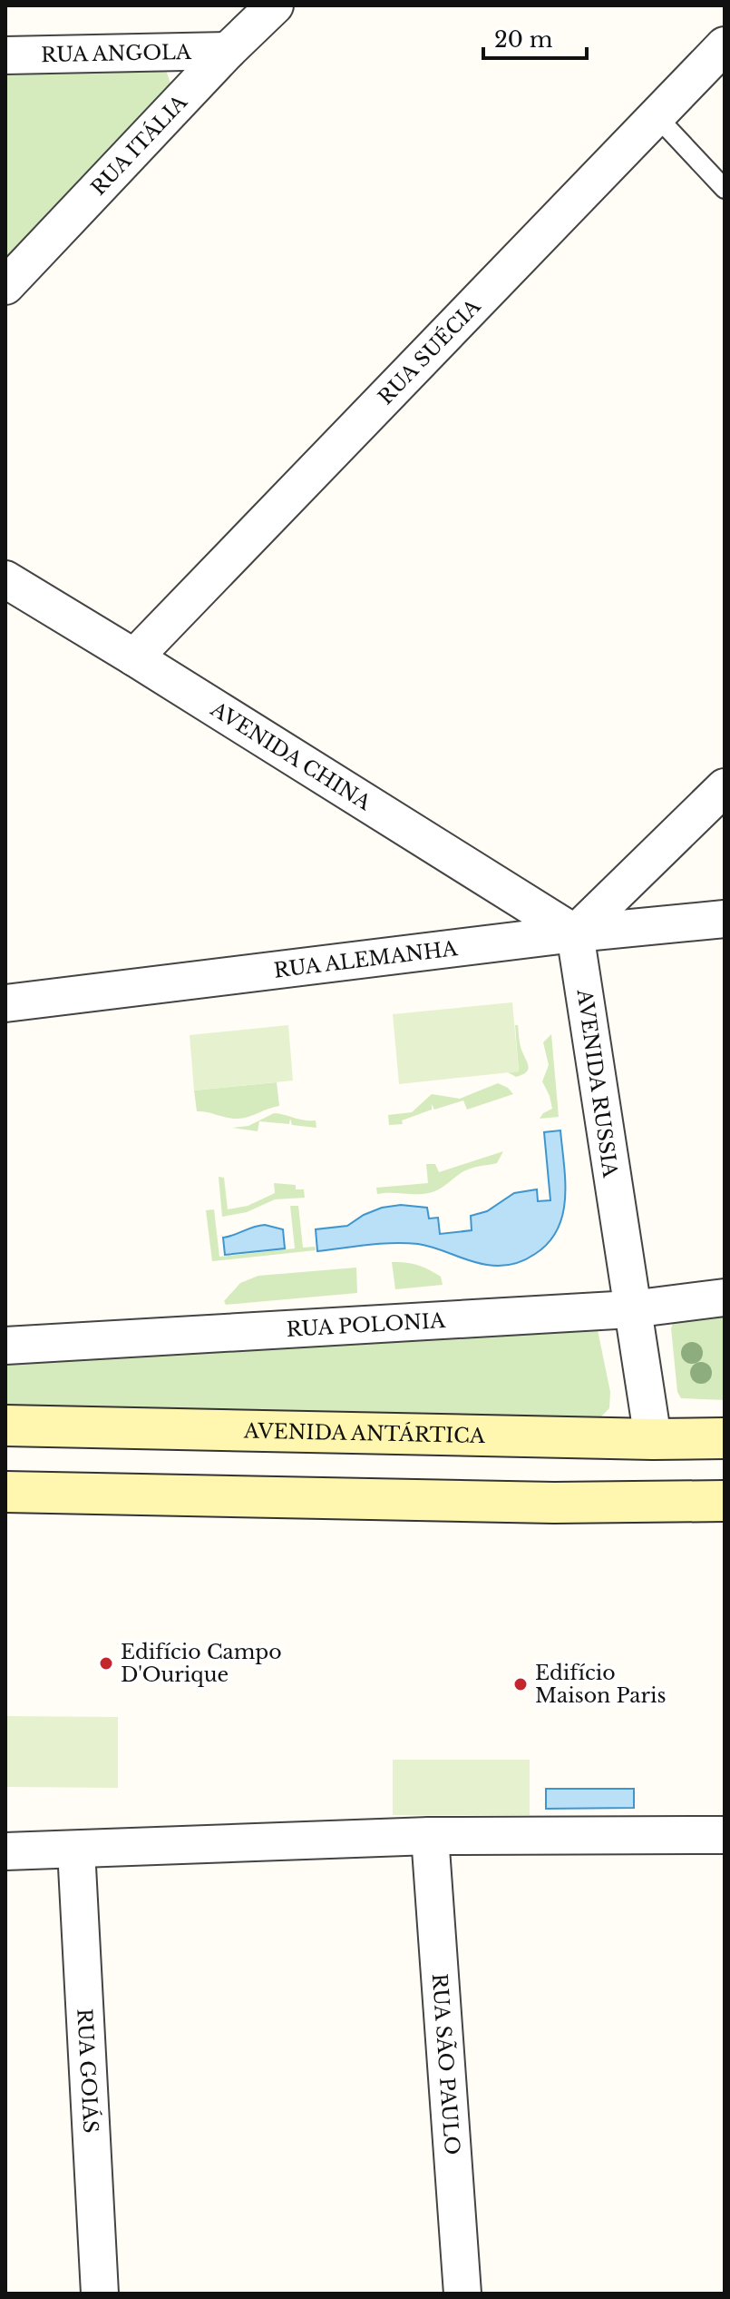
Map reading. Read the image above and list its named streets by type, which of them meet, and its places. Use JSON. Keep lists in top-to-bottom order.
{
  "streets": {
    "main road": ["AVENIDA ANTÁRTICA"],
    "street": [
      "RUA ANGOLA",
      "RUA ITÁLIA",
      "RUA SUÉCIA",
      "AVENIDA CHINA",
      "RUA ALEMANHA",
      "AVENIDA RUSSIA",
      "RUA POLONIA",
      "RUA SÃO PAULO",
      "RUA GOIÁS"
    ]
  },
  "crossings": [
    ["RUA ANGOLA", "RUA ITÁLIA"],
    ["RUA SUÉCIA", "AVENIDA CHINA"],
    ["AVENIDA CHINA", "RUA ALEMANHA"],
    ["AVENIDA CHINA", "AVENIDA RUSSIA"],
    ["RUA ALEMANHA", "AVENIDA RUSSIA"],
    ["AVENIDA RUSSIA", "RUA POLONIA"],
    ["AVENIDA RUSSIA", "AVENIDA ANTÁRTICA"]
  ],
  "places": ["Edifício Campo D'Ourique", "Edifício Maison Paris"],
  "scale_bar": "20 m"
}
